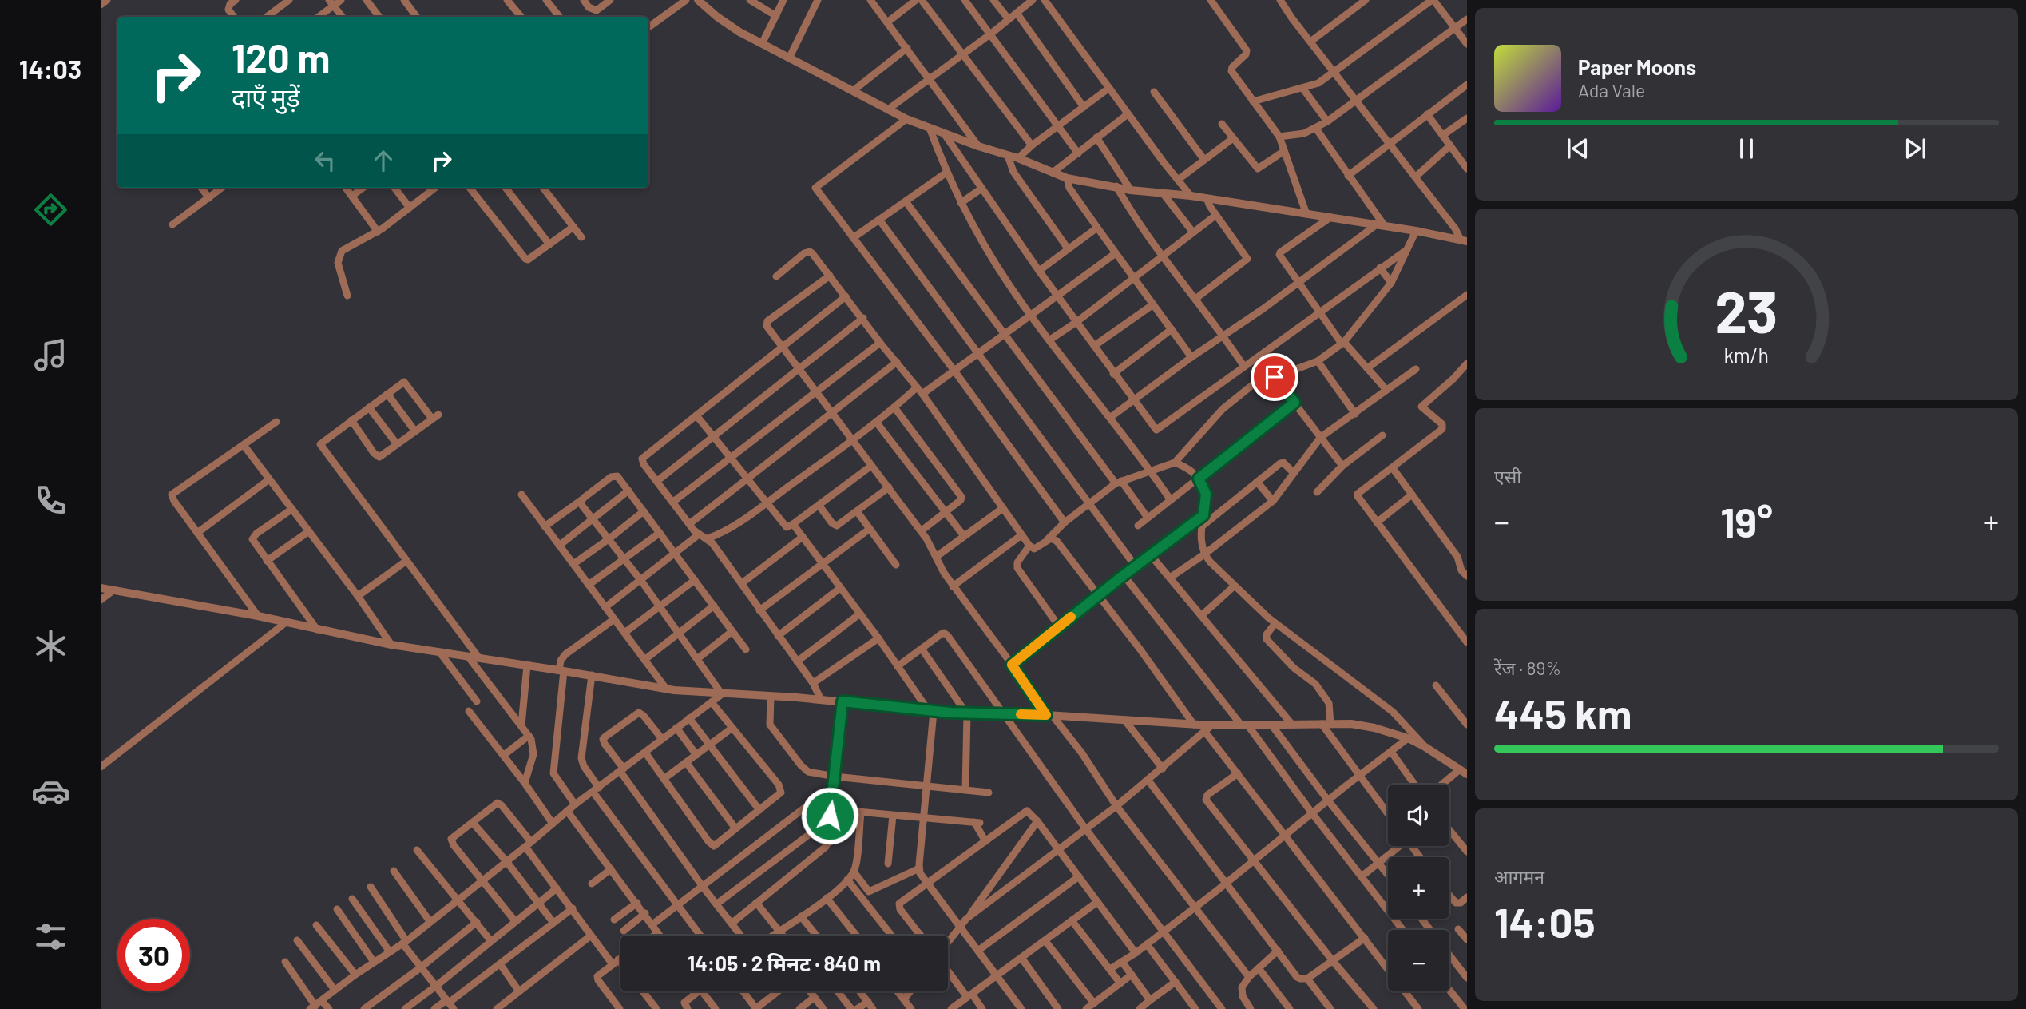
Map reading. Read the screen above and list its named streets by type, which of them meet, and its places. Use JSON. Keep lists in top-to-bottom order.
{
  "page": {
    "tabs": "14:03",
    "turn": ["120 m", "दाएँ मुड़ें"],
    "song": ["Paper Moons", "Ada Vale"],
    "tile": [
      "एसी",
      ["रेंज · 89%", "445 km"],
      ["आगमन", "14:05"]
    ],
    "heat": ["−", "19°", "+"],
    "map_buttons": ["+", "−"],
    "limit": "30",
    "trip": "14:05 · 2 मिनट · 840 m",
    "gauge": ["23", "km/h"]
  }
}
